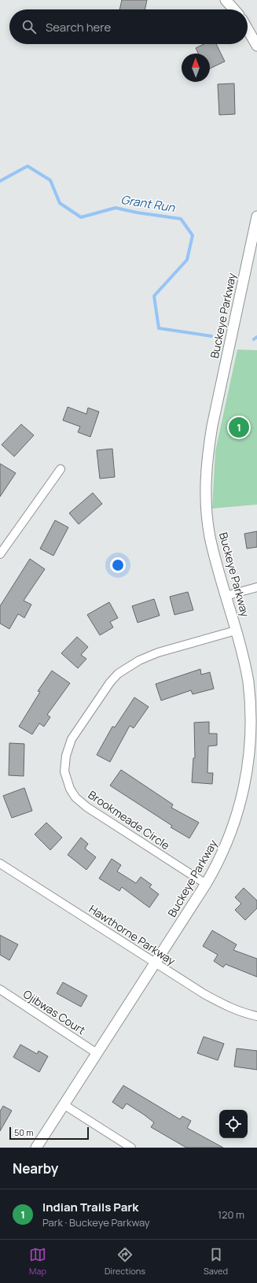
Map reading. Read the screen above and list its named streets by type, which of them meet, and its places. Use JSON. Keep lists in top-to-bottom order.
{
  "streets": {
    "street": [
      "Buckeye Parkway",
      "Brookmeade Circle",
      "Hawthorne Parkway",
      "Ojibwas Court"
    ]
  },
  "crossings": [
    ["Buckeye Parkway", "Brookmeade Circle"],
    ["Buckeye Parkway", "Hawthorne Parkway"],
    ["Buckeye Parkway", "Ojibwas Court"]
  ],
  "water": ["Grant Run"],
  "scale_bar": "50 m",
  "north": "top",
  "page": {
    "search": "Search here",
    "pins": "1",
    "scale": "50 m",
    "heading": "Nearby",
    "list": [
      {
        "mark": "1",
        "name": "Indian Trails Park",
        "note": "Park · Buckeye Parkway",
        "value": "120 m"
      }
    ],
    "nav": ["Map", "Directions", "Saved"]
  }
}
